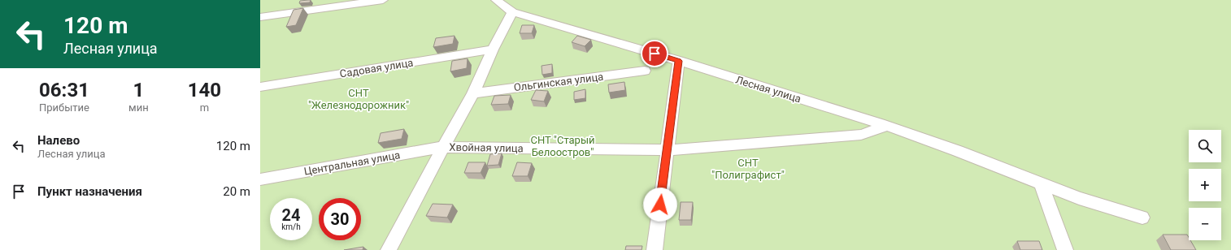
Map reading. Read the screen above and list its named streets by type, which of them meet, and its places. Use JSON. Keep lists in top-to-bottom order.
{
  "streets": {
    "street": [
      "Садовая улица",
      "Ольгинская улица",
      "Лесная улица",
      "Хвойная улица",
      "Центральная улица"
    ]
  },
  "crossings": [
    ["Лесная улица", "Хвойная улица"],
    ["Хвойная улица", "Центральная улица"]
  ],
  "parks": ["СНТ \"Железнодорожник\"", "СНТ \"Старый Белоостров\"", "СНТ \"Полиграфист\""],
  "page": {
    "turn": ["120 m", "Лесная улица"],
    "eta": [
      "06:31",
      "Прибытие",
      "1",
      "мин",
      "140",
      "m"
    ],
    "list": [
      {
        "name": "Налево",
        "note": "Лесная улица",
        "value": "120 m"
      },
      {
        "name": "Пункт назначения",
        "value": "20 m"
      }
    ],
    "map_buttons": ["+", "−"],
    "speed": "24 km/h",
    "limit": "30"
  }
}
